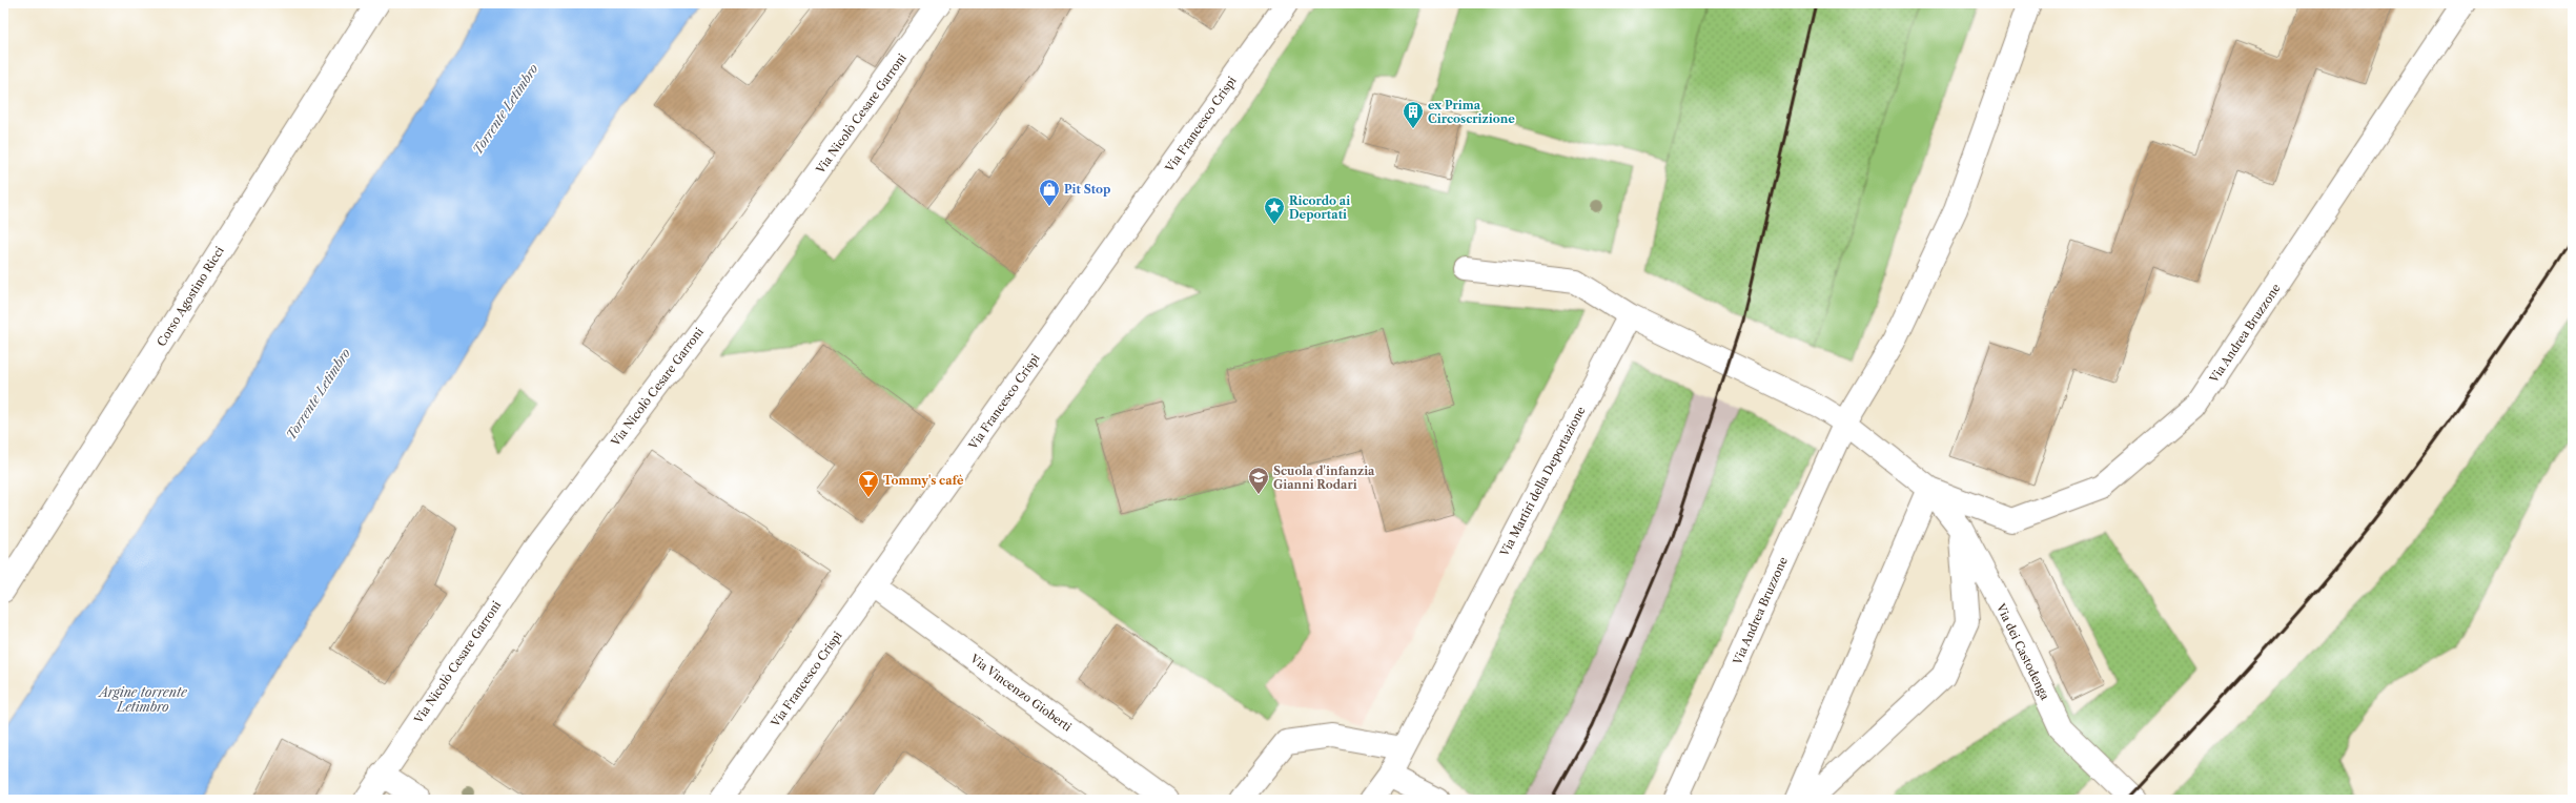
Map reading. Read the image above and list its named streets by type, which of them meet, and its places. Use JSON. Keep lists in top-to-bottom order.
{
  "streets": {
    "street": [
      "Via Nicolò Cesare Garroni",
      "Via Francesco Crispi",
      "Corso Agostino Ricci",
      "Via Andrea Bruzzone",
      "Via Martiri della Deportazione",
      "Via dei Castodenga",
      "Via Vincenzo Gioberti"
    ]
  },
  "crossings": [
    ["Via Francesco Crispi", "Via Vincenzo Gioberti"],
    ["Via Andrea Bruzzone", "Via Martiri della Deportazione"],
    ["Via Andrea Bruzzone", "Via dei Castodenga"]
  ],
  "water": ["Torrente Letimbro", "Argine torrente Letimbro"],
  "places": {
    "building": ["ex Prima Circoscrizione"],
    "shop": ["Pit Stop"],
    "place": ["Ricordo ai Deportati"],
    "school or university": ["Scuola d'infanzia Gianni Rodari"],
    "bar": ["Tommy's cafè"]
  }
}
